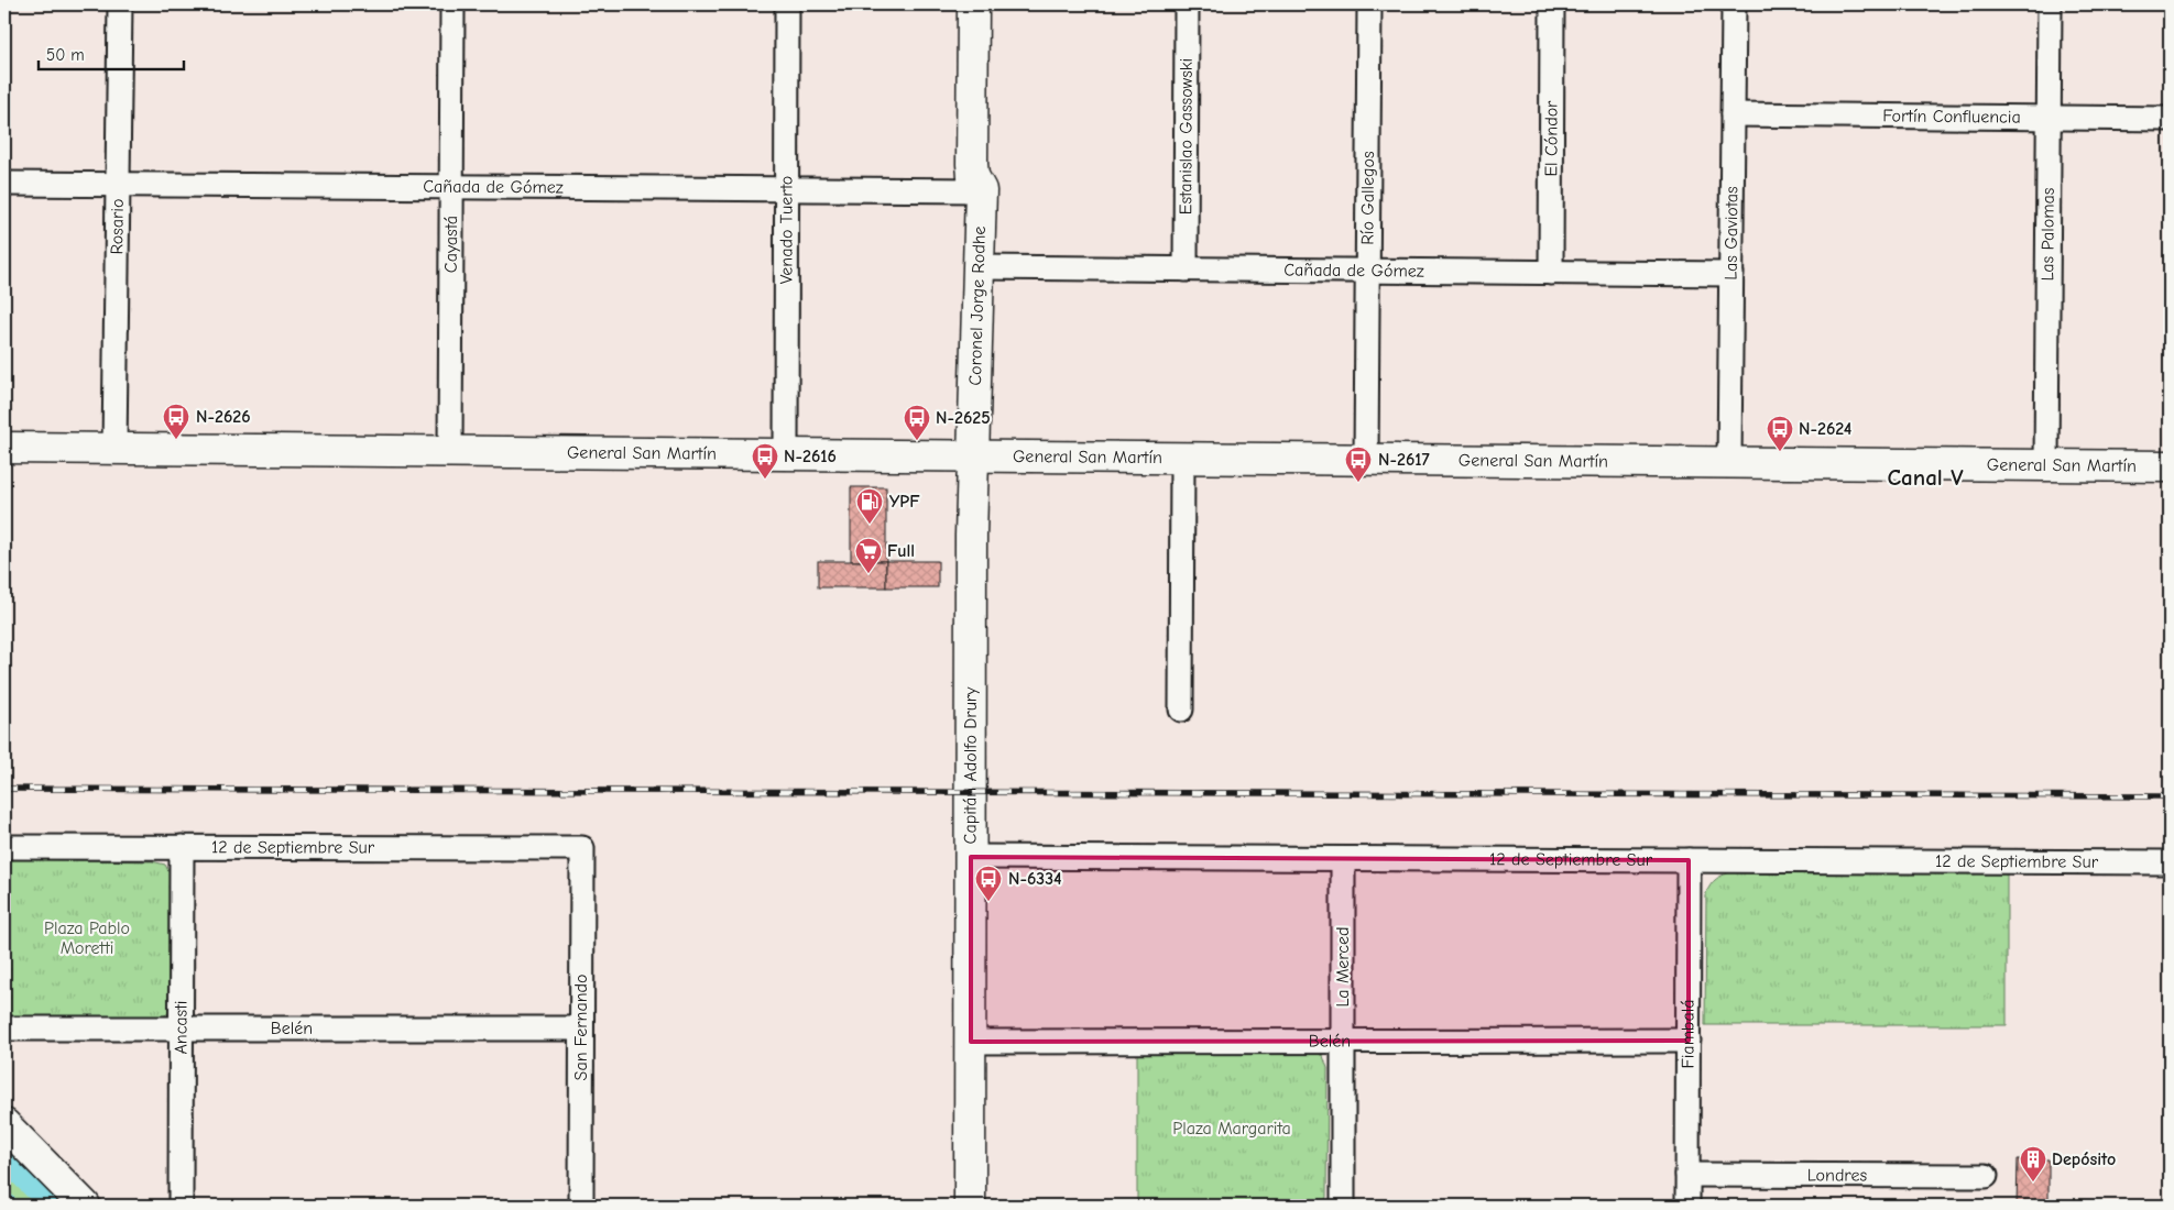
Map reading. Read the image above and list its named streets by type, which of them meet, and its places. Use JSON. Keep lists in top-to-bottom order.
{
  "streets": {
    "main road": ["Coronel Jorge Rodhe", "General San Martín", "Capitán Adolfo Drury"],
    "street": [
      "Fortín Confluencia",
      "Estanislao Gassowski",
      "El Cóndor",
      "Cañada de Gómez",
      "Río Gallegos",
      "Rosario",
      "Venado Tuerto",
      "Las Gaviotas",
      "Las Palomas",
      "Cayastá",
      "12 de Septiembre Sur",
      "La Merced",
      "Ancasti",
      "San Fernando",
      "Belén",
      "Fiambalá",
      "Londres"
    ]
  },
  "crossings": [
    ["Fortín Confluencia", "Las Gaviotas"],
    ["Fortín Confluencia", "Las Palomas"],
    ["Estanislao Gassowski", "Cañada de Gómez"],
    ["El Cóndor", "Cañada de Gómez"],
    ["Cañada de Gómez", "Río Gallegos"],
    ["Cañada de Gómez", "Rosario"],
    ["Cañada de Gómez", "Venado Tuerto"],
    ["Cañada de Gómez", "Las Gaviotas"],
    ["Cañada de Gómez", "Cayastá"],
    ["Cañada de Gómez", "Coronel Jorge Rodhe"],
    ["Río Gallegos", "General San Martín"],
    ["Rosario", "General San Martín"],
    ["Venado Tuerto", "General San Martín"],
    ["Las Gaviotas", "General San Martín"],
    ["Las Palomas", "General San Martín"],
    ["Cayastá", "General San Martín"],
    ["Coronel Jorge Rodhe", "General San Martín"],
    ["Coronel Jorge Rodhe", "Capitán Adolfo Drury"],
    ["General San Martín", "Capitán Adolfo Drury"],
    ["Capitán Adolfo Drury", "12 de Septiembre Sur"],
    ["Capitán Adolfo Drury", "Belén"],
    ["12 de Septiembre Sur", "La Merced"],
    ["12 de Septiembre Sur", "Ancasti"],
    ["12 de Septiembre Sur", "San Fernando"],
    ["12 de Septiembre Sur", "Fiambalá"],
    ["La Merced", "Belén"],
    ["Ancasti", "Belén"],
    ["San Fernando", "Belén"],
    ["Belén", "Fiambalá"],
    ["Fiambalá", "Londres"]
  ],
  "districts": ["Canal V"],
  "parks": ["Plaza Pablo Moretti", "Plaza Margarita"],
  "places": {
    "bus stop": [
      "N-2626",
      "N-2625",
      "N-2624",
      "N-2616",
      "N-2617",
      "N-6334"
    ],
    "fuel station": ["YPF"],
    "supermarket": ["Full"],
    "building": ["Depósito"]
  },
  "scale_bar": "50 m"
}
